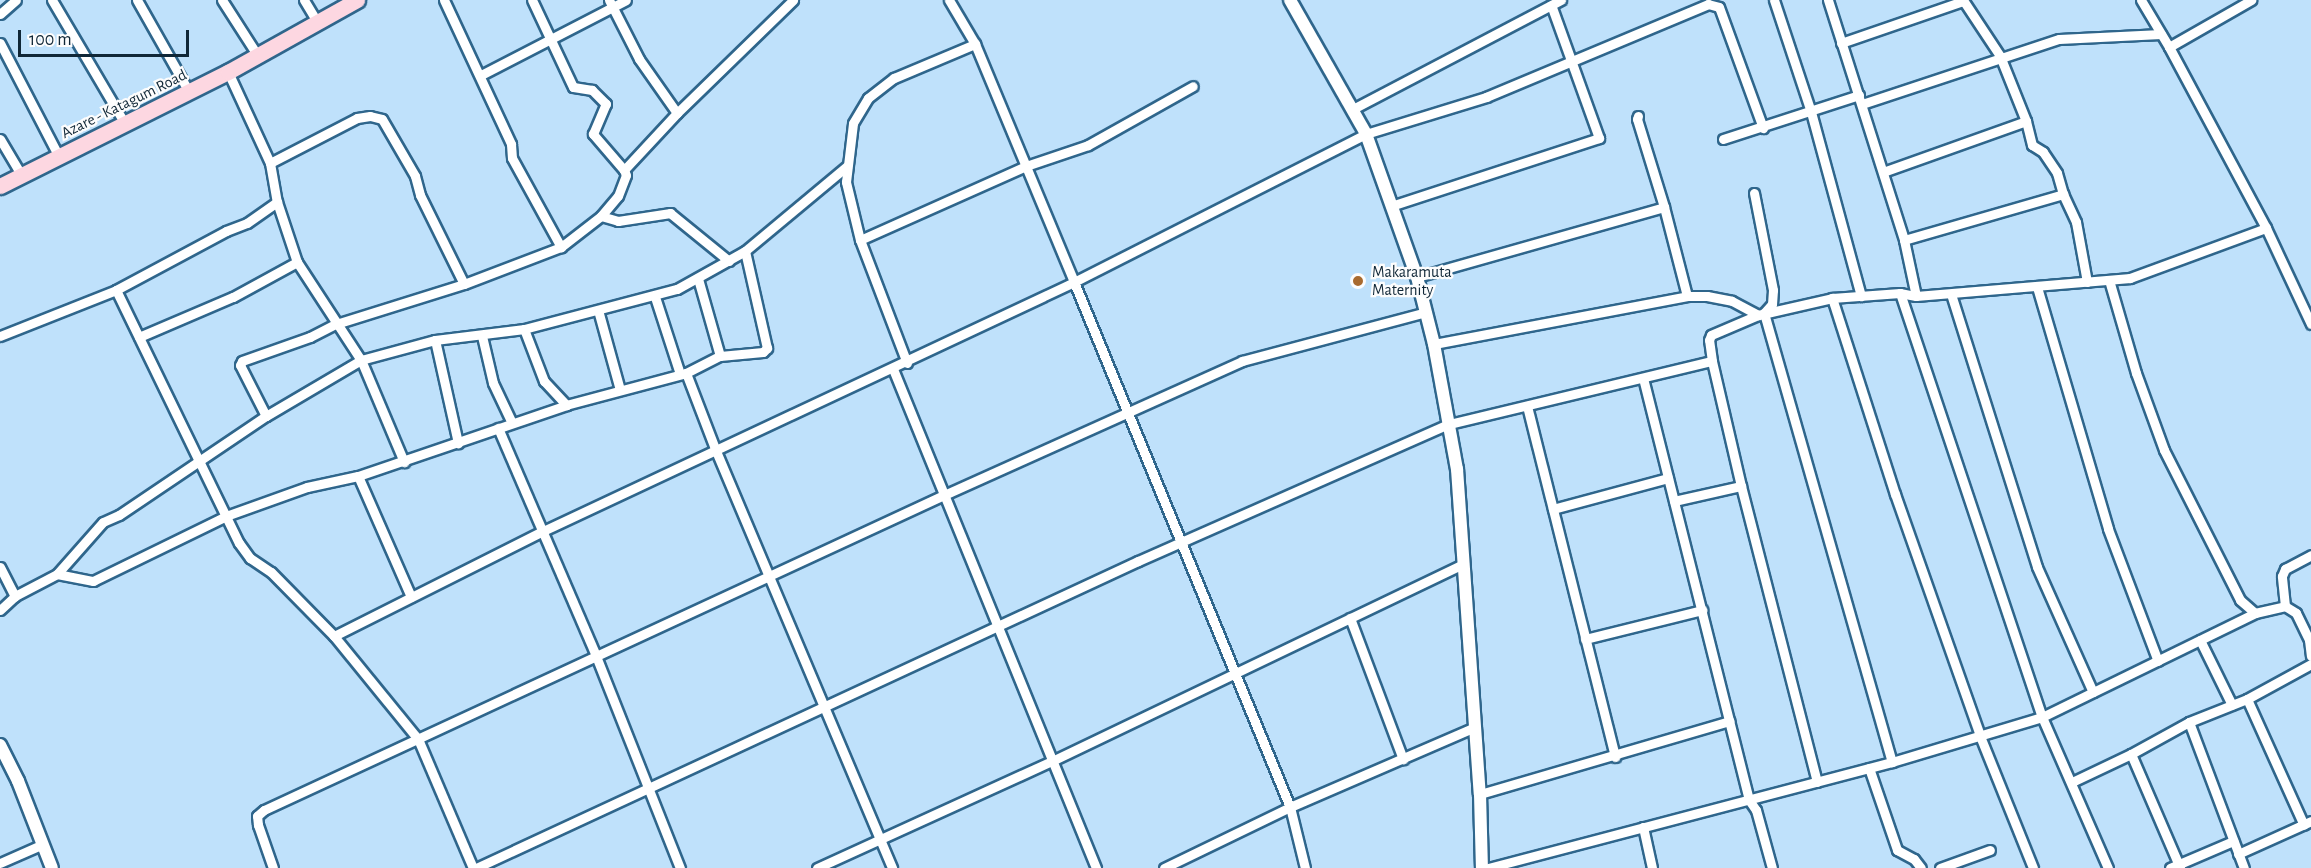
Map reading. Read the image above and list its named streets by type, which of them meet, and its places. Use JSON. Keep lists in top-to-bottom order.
{
  "streets": {
    "main road": ["Azare - Katagum Road"]
  },
  "places": ["Makaramuta Maternity"],
  "scale_bar": "100 m"
}
